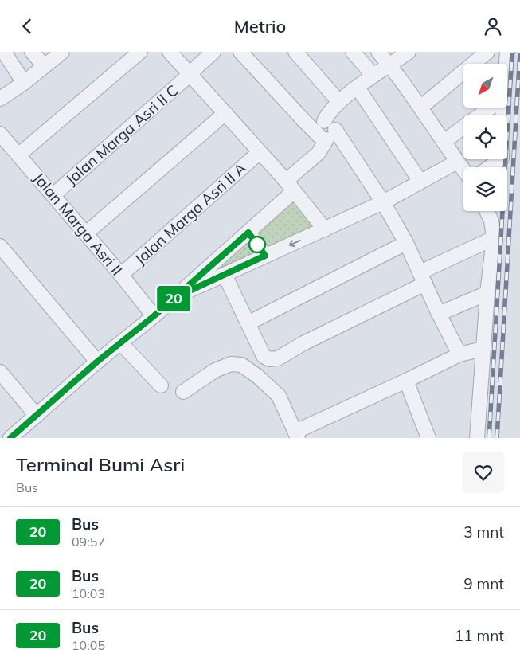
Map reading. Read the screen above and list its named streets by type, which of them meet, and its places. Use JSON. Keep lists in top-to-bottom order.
{
  "streets": {
    "street": ["Jalan Marga Asri II C", "Jalan Marga Asri II A", "Jalan Marga Asri II"]
  },
  "crossings": [
    ["Jalan Marga Asri II C", "Jalan Marga Asri II"],
    ["Jalan Marga Asri II A", "Jalan Marga Asri II"]
  ],
  "lines": ["bus line 20"],
  "north": "bottom left",
  "page": {
    "header": "Metrio",
    "on_map": "20",
    "heading": ["Terminal Bumi Asri", "Bus"],
    "list": [
      {
        "mark": "20",
        "name": "Bus",
        "note": "09:57",
        "value": "3 mnt"
      },
      {
        "mark": "20",
        "name": "Bus",
        "note": "10:03",
        "value": "9 mnt"
      },
      {
        "mark": "20",
        "name": "Bus",
        "note": "10:05",
        "value": "11 mnt"
      }
    ]
  }
}
